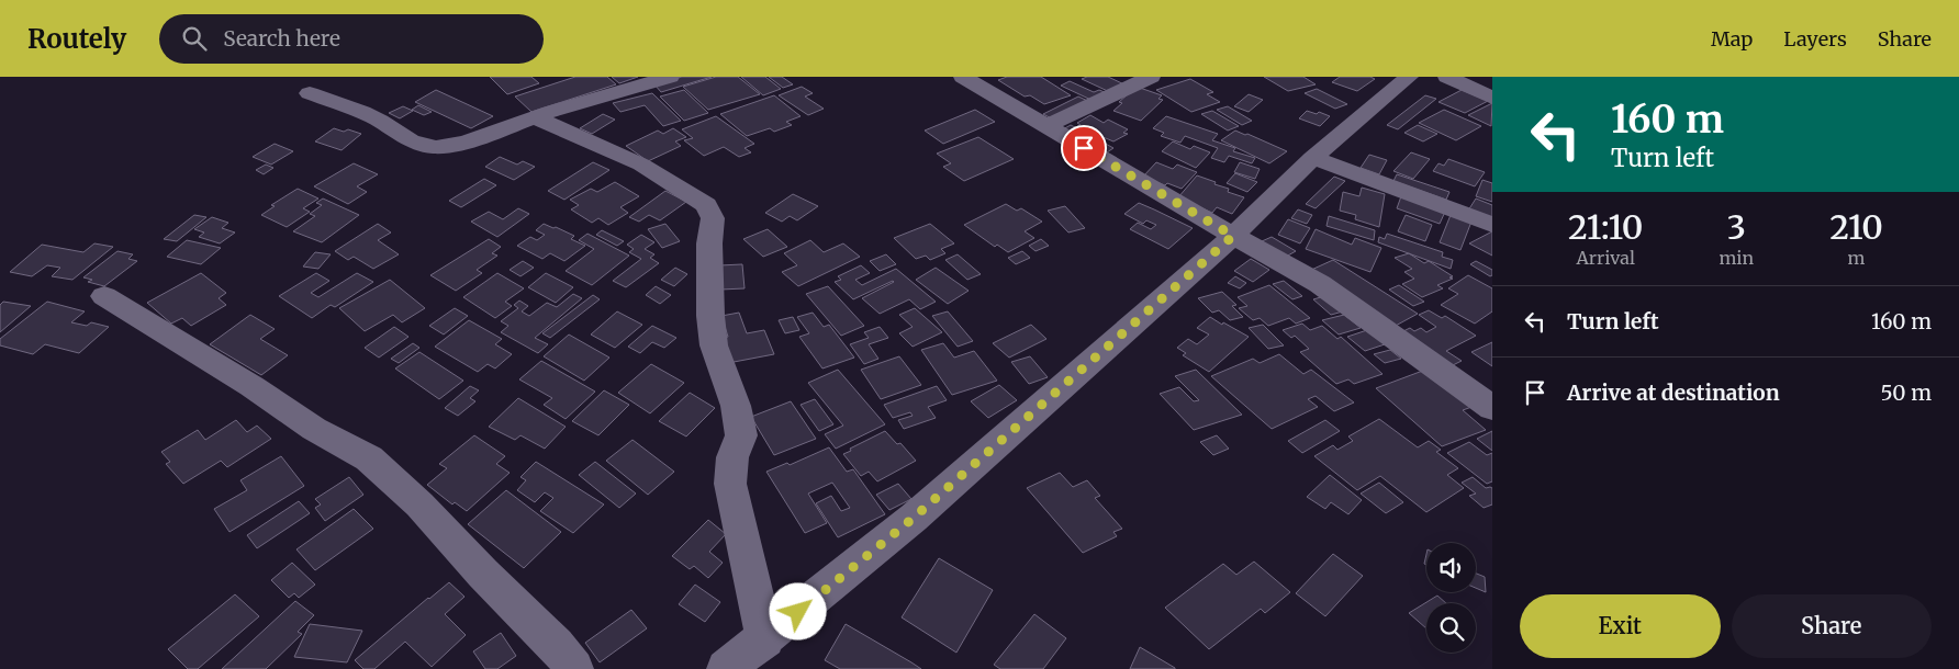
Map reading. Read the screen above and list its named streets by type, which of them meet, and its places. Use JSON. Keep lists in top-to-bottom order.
{
  "page": {
    "header": "Routely",
    "search": "Search here",
    "nav": ["Map", "Layers", "Share"],
    "turn": ["160 m", "Turn left"],
    "eta": [
      "21:10",
      "Arrival",
      "3",
      "min",
      "210",
      "m"
    ],
    "list": [
      {
        "name": "Turn left",
        "value": "160 m"
      },
      {
        "name": "Arrive at destination",
        "value": "50 m"
      }
    ],
    "buttons": ["Exit", "Share"]
  }
}
